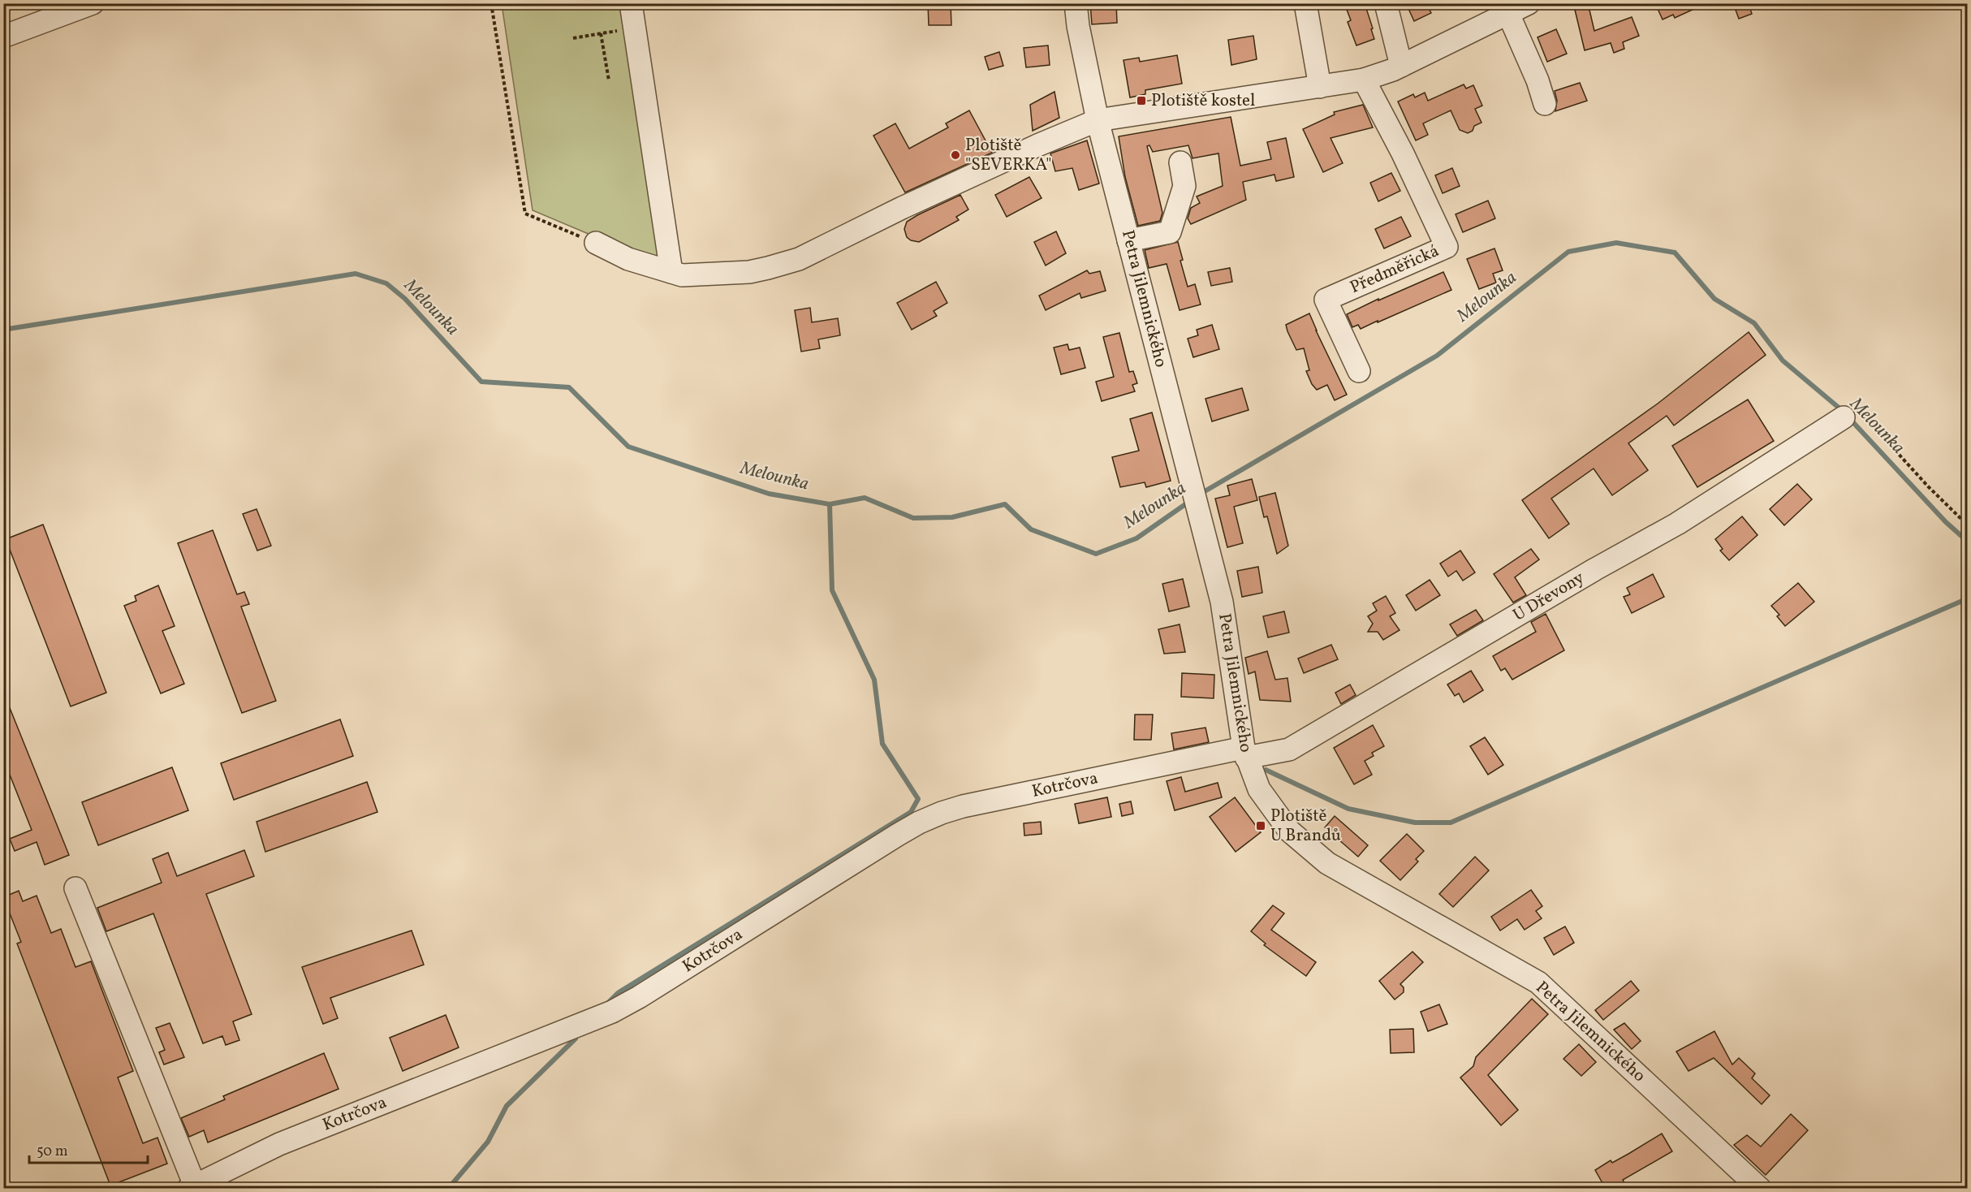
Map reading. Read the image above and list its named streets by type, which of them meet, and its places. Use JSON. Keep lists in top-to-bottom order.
{
  "streets": {
    "street": [
      "Předměřická",
      "Petra Jilemnického",
      "U Dřevony",
      "Kotrčova"
    ]
  },
  "crossings": [
    ["Petra Jilemnického", "U Dřevony"],
    ["Petra Jilemnického", "Kotrčova"],
    ["U Dřevony", "Kotrčova"]
  ],
  "water": ["Melounka"],
  "places": {
    "transit": ["Plotiště kostel", "Plotiště U Brandů"],
    "other": ["Plotiště \"SEVERKA\""]
  },
  "scale_bar": "50 m"
}
